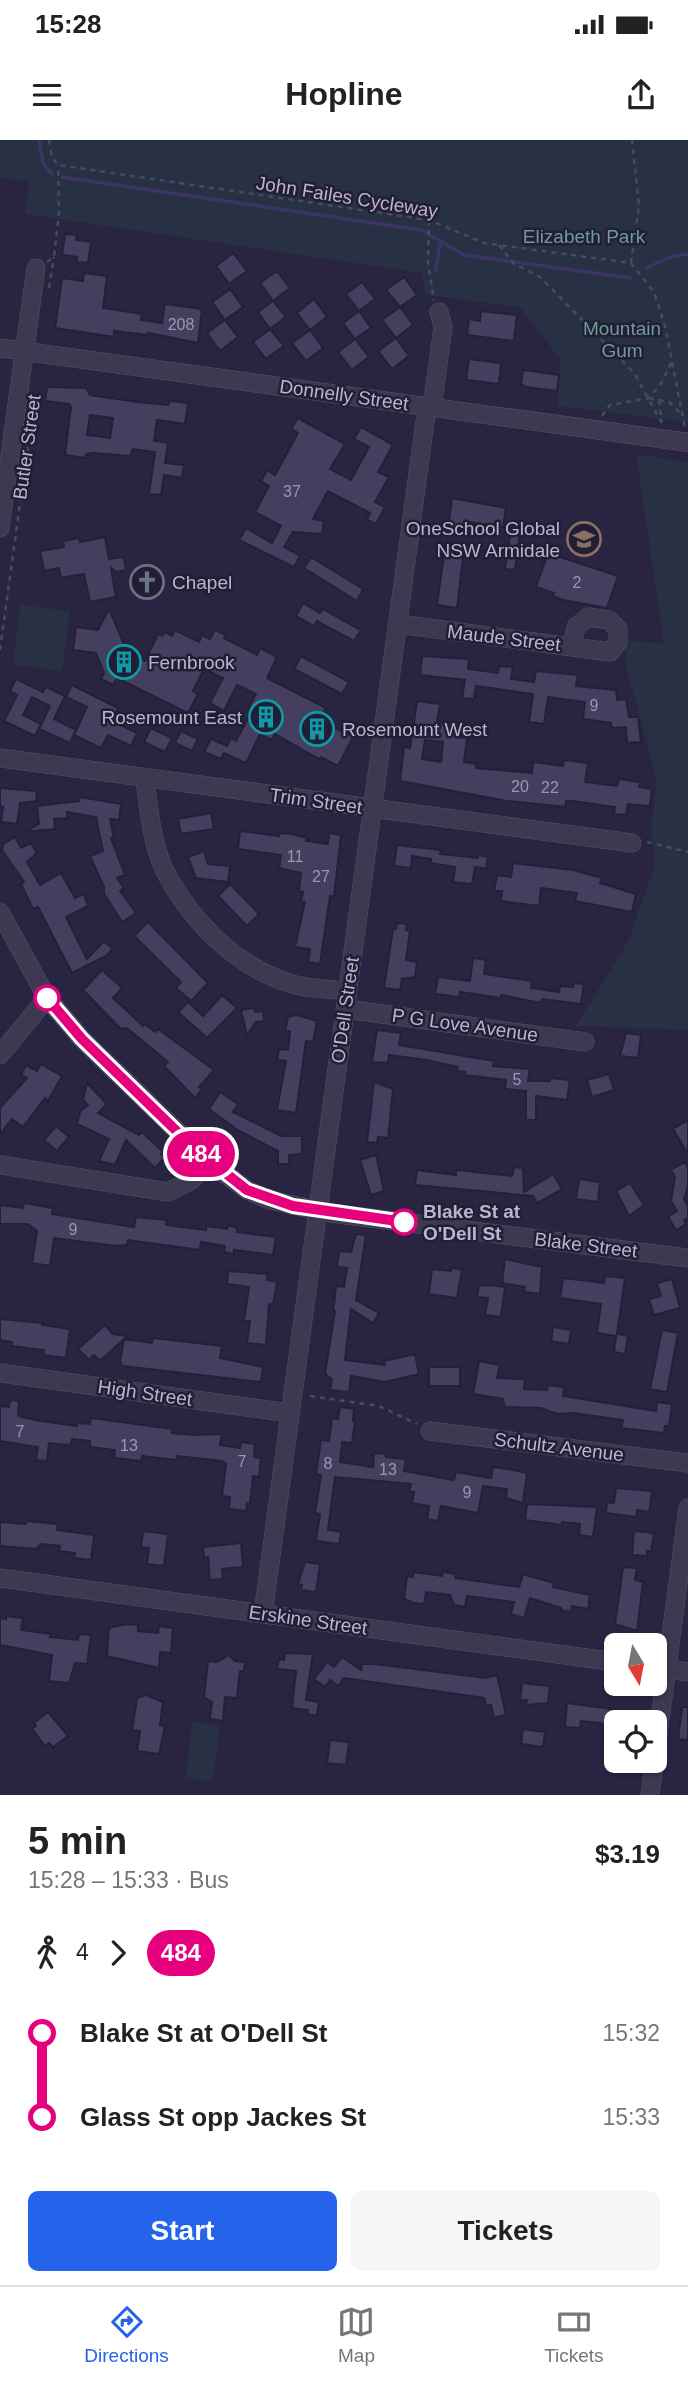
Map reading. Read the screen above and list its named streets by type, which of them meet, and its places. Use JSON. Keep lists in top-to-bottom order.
{
  "streets": {
    "street": [
      "Donnelly Street",
      "Butler Street",
      "Maude Street",
      "Trim Street",
      "O'Dell Street",
      "P G Love Avenue",
      "Blake Street",
      "High Street",
      "Schultz Avenue",
      "Erskine Street"
    ],
    "path": ["John Failes Cycleway"]
  },
  "crossings": [
    ["Donnelly Street", "Butler Street"],
    ["Donnelly Street", "O'Dell Street"],
    ["Maude Street", "O'Dell Street"],
    ["Trim Street", "O'Dell Street"],
    ["Trim Street", "P G Love Avenue"],
    ["O'Dell Street", "P G Love Avenue"],
    ["O'Dell Street", "Blake Street"],
    ["O'Dell Street", "High Street"],
    ["O'Dell Street", "Erskine Street"]
  ],
  "parks": ["Elizabeth Park", "Mountain Gum"],
  "places": {
    "school or university": ["OneSchool Global NSW Armidale"],
    "church": ["Chapel"],
    "building": ["Fernbrook", "Rosemount East", "Rosemount West"],
    "other": ["Blake St at O'Dell St"]
  },
  "lines": ["bus line 484"],
  "house_numbers": [
    "208",
    "37",
    "2",
    "9",
    "20",
    "22",
    "11",
    "27",
    "5",
    "9",
    "7",
    "13",
    "7",
    "8",
    "13",
    "9"
  ],
  "north": "bottom",
  "page": {
    "status": "15:28",
    "header": "Hopline",
    "on_map": "484",
    "heading": ["5 min", "15:28 – 15:33 · Bus", "$3.19"],
    "legs": ["4", "484"],
    "list": [
      {
        "name": "Blake St at O'Dell St",
        "value": "15:32"
      },
      {
        "name": "Glass St opp Jackes St",
        "value": "15:33"
      }
    ],
    "buttons": ["Start", "Tickets"],
    "tabs": ["Directions", "Map", "Tickets"]
  }
}
